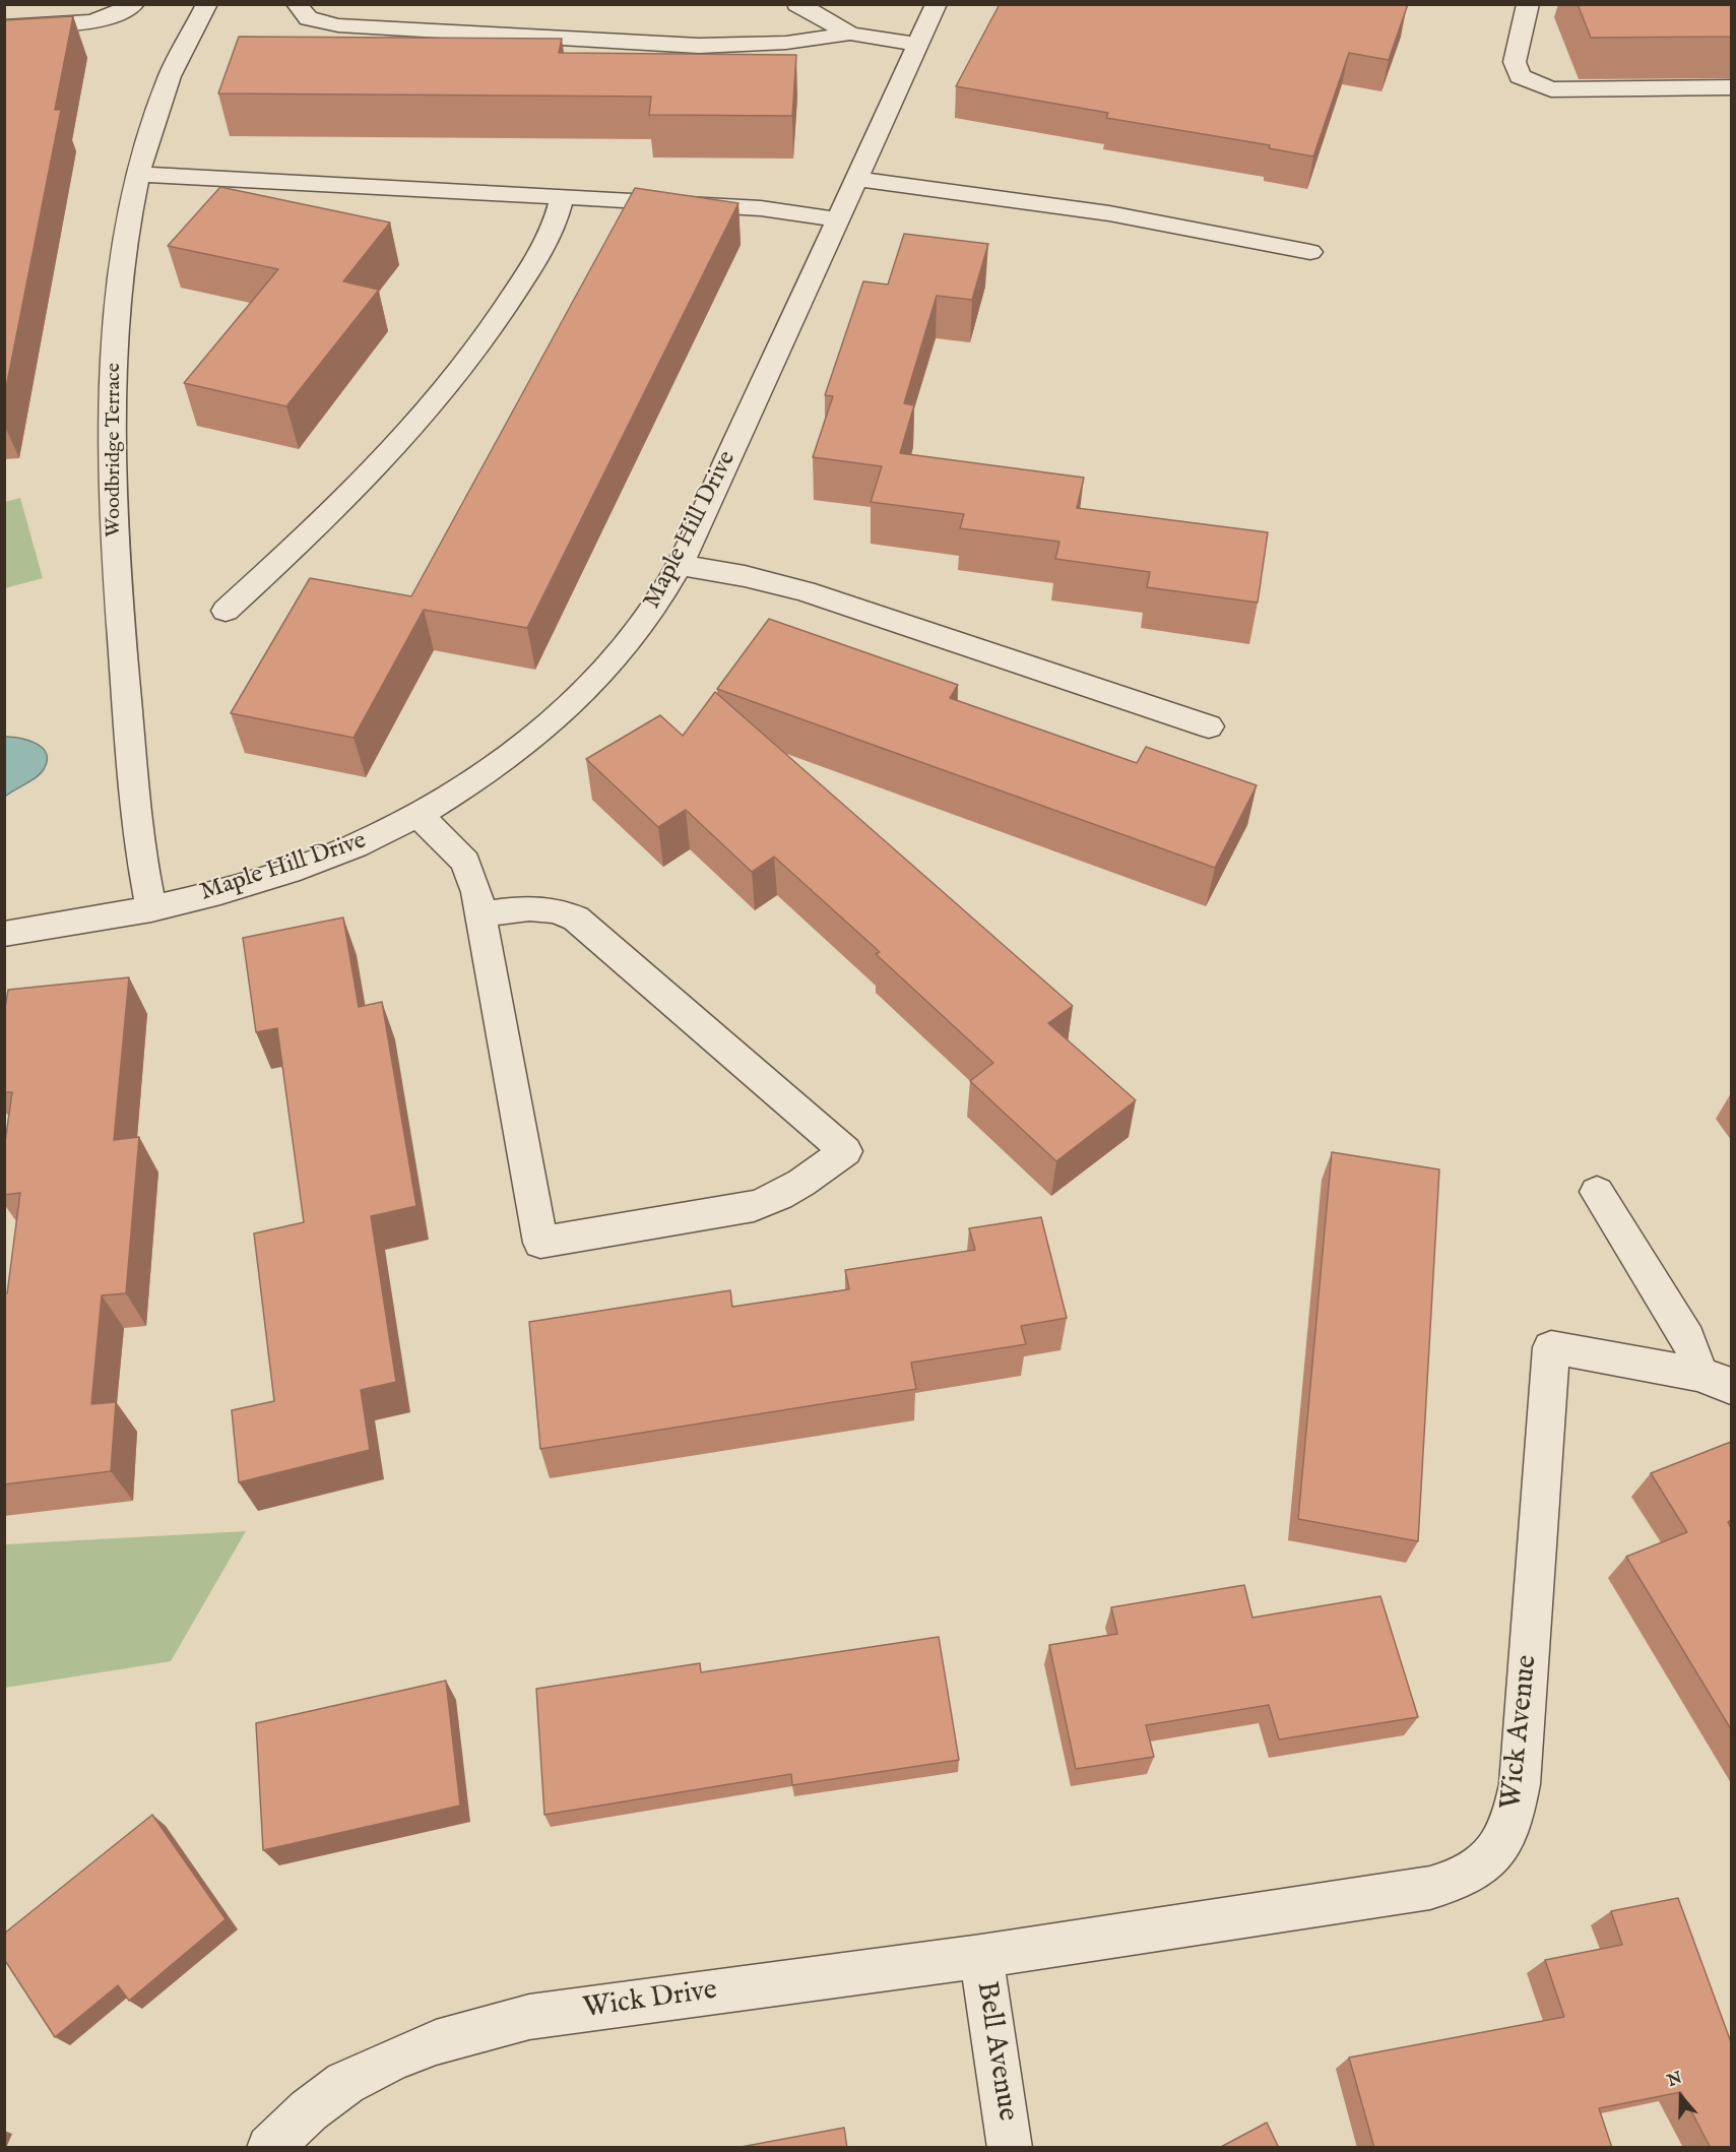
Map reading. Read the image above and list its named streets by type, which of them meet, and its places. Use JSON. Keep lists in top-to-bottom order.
{
  "streets": {
    "street": [
      "Woodbridge Terrace",
      "Maple Hill Drive",
      "Wick Avenue",
      "Wick Drive",
      "Bell Avenue"
    ]
  },
  "crossings": [
    ["Woodbridge Terrace", "Maple Hill Drive"],
    ["Wick Avenue", "Wick Drive"],
    ["Wick Drive", "Bell Avenue"]
  ],
  "north": "top"
}
